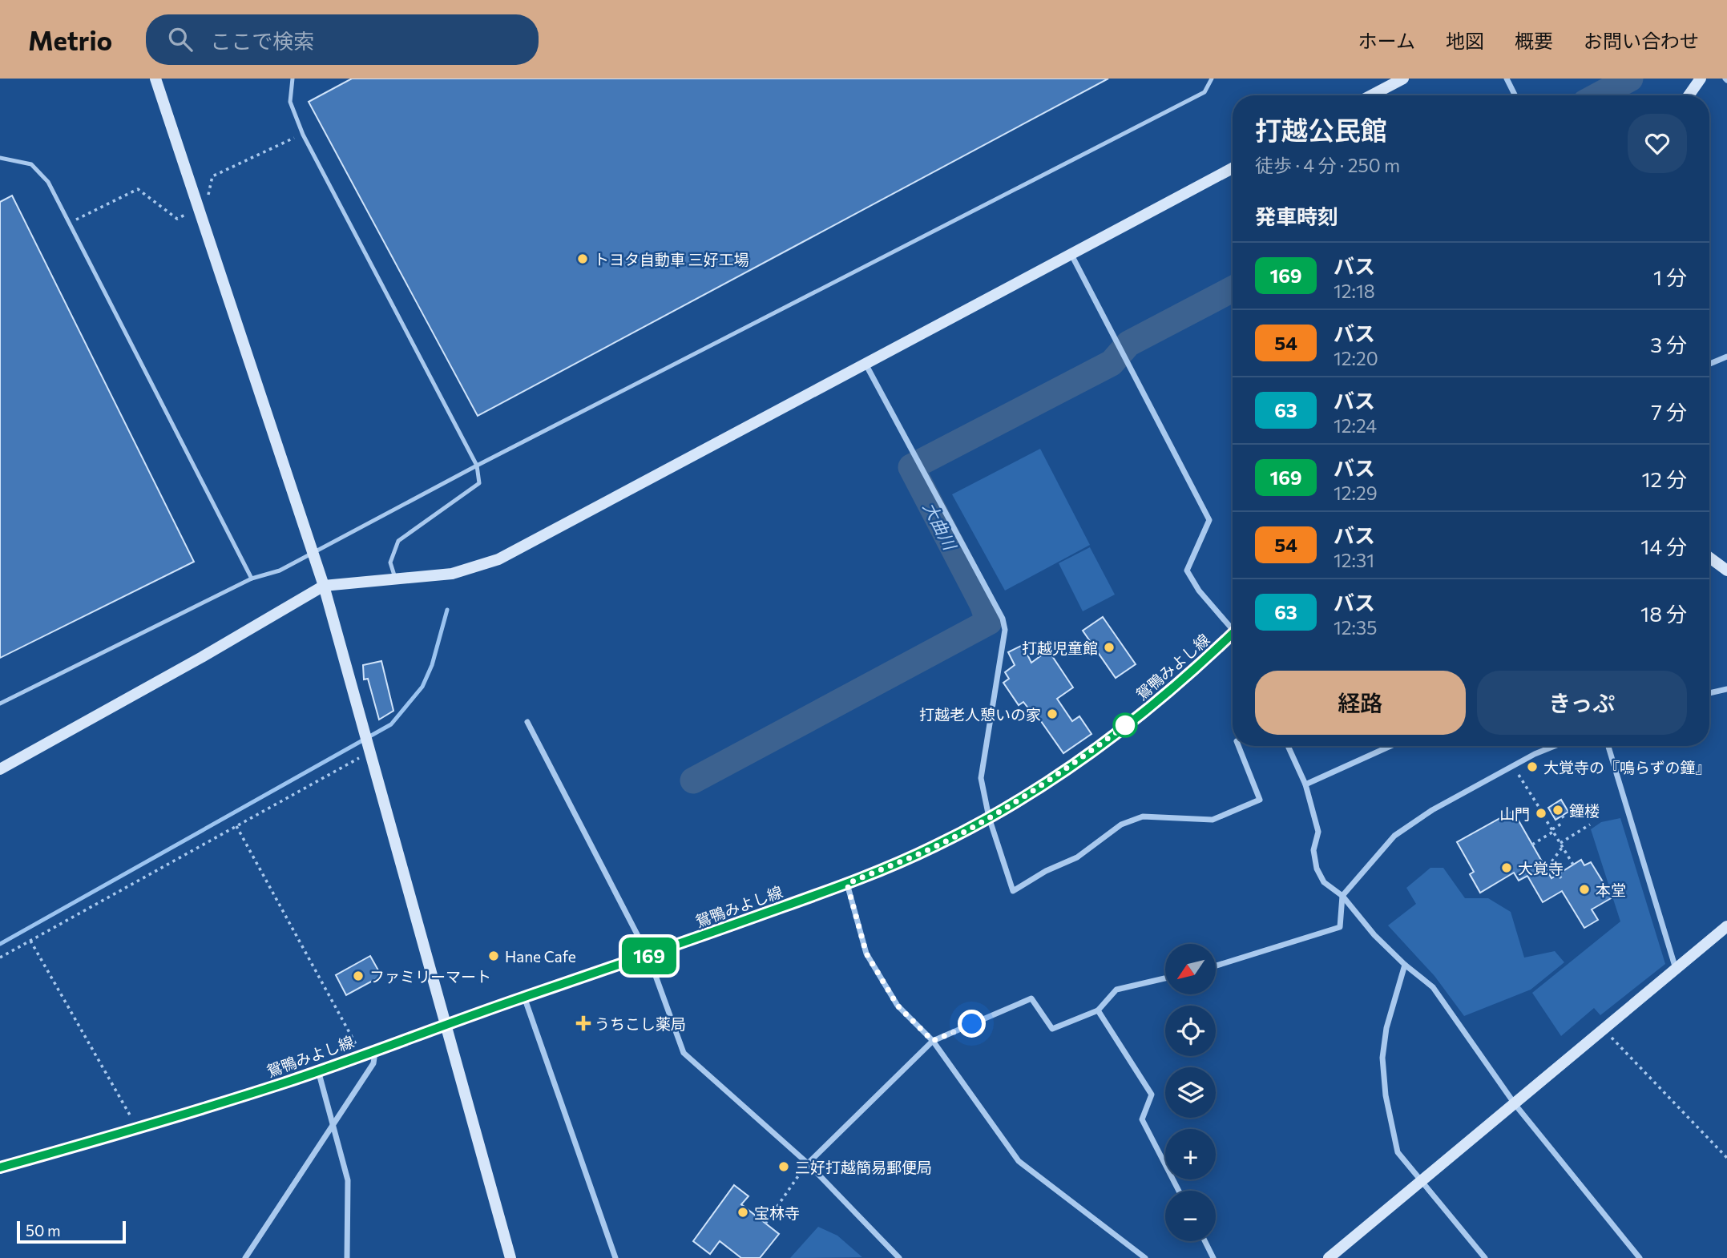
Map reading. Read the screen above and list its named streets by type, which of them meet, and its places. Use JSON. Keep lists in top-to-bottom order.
{
  "streets": {
    "street": ["鴛鴨みよし線"]
  },
  "water": ["大曲川"],
  "places": {
    "other": [
      "トヨタ自動車 三好工場",
      "打越児童館",
      "打越老人憩いの家",
      "大覚寺の『鳴らずの鐘』",
      "鐘楼",
      "山門",
      "大覚寺",
      "本堂",
      "Hane Cafe",
      "ファミリーマート",
      "三好打越簡易郵便局",
      "宝林寺"
    ],
    "health": ["うちこし薬局"]
  },
  "lines": ["bus line 169"],
  "scale_bar": "50 m",
  "north": "bottom left",
  "page": {
    "header": "Metrio",
    "search": "ここで検索",
    "nav": [
      "ホーム",
      "地図",
      "概要",
      "お問い合わせ"
    ],
    "on_map": "169",
    "heading": [
      ["打越公民館", "徒歩 · 4 分 · 250 m"],
      "発車時刻"
    ],
    "list": [
      {
        "mark": "169",
        "name": "バス",
        "note": "12:18",
        "value": "1 分"
      },
      {
        "mark": "54",
        "name": "バス",
        "note": "12:20",
        "value": "3 分"
      },
      {
        "mark": "63",
        "name": "バス",
        "note": "12:24",
        "value": "7 分"
      },
      {
        "mark": "169",
        "name": "バス",
        "note": "12:29",
        "value": "12 分"
      },
      {
        "mark": "54",
        "name": "バス",
        "note": "12:31",
        "value": "14 分"
      },
      {
        "mark": "63",
        "name": "バス",
        "note": "12:35",
        "value": "18 分"
      }
    ],
    "buttons": ["経路", "きっぷ"],
    "map_buttons": ["+", "−"],
    "scale": "50 m"
  }
}
